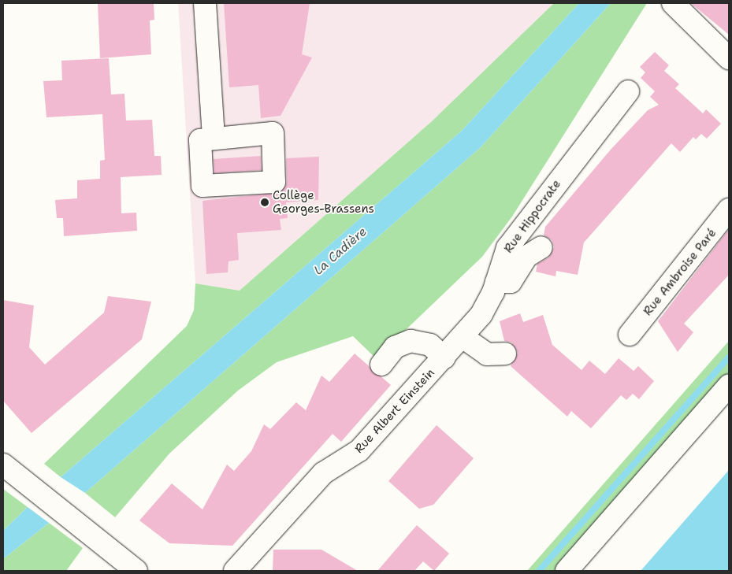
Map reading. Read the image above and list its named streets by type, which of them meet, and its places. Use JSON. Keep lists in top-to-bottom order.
{
  "streets": {
    "street": ["Rue Hippocrate", "Rue Ambroise Paré", "Rue Albert Einstein"]
  },
  "crossings": [
    ["Rue Hippocrate", "Rue Albert Einstein"]
  ],
  "water": ["La Cadière"],
  "places": ["Collège Georges-Brassens"]
}
